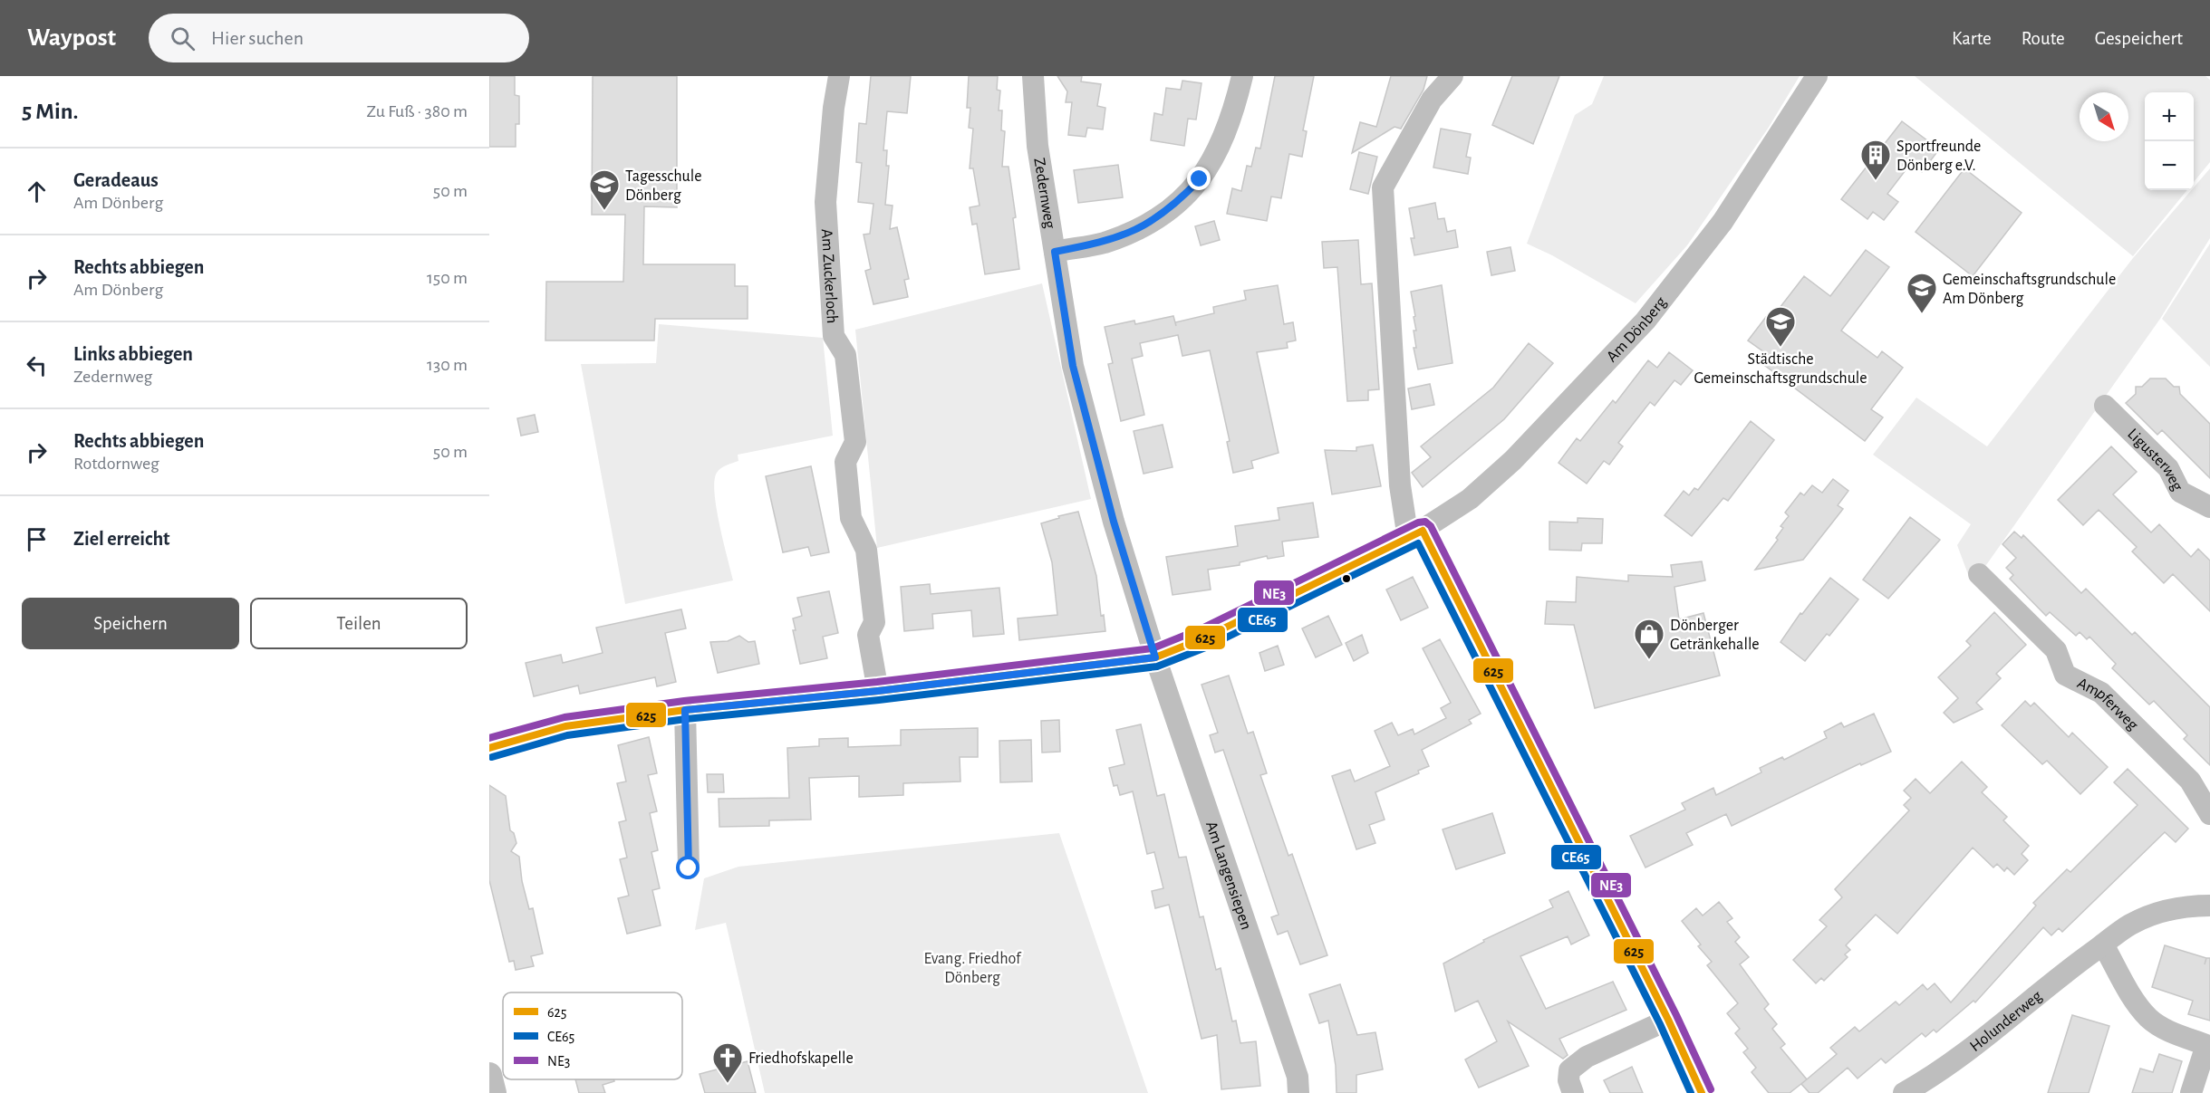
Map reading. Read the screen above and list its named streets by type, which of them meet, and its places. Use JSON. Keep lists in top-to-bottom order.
{
  "streets": {
    "street": [
      "Zedernweg",
      "Am Zuckerloch",
      "Am Dönberg",
      "Ligusterweg",
      "Ampferweg",
      "Am Langensiepen",
      "Holunderweg"
    ]
  },
  "crossings": [
    ["Zedernweg", "Am Dönberg"],
    ["Zedernweg", "Am Langensiepen"],
    ["Am Zuckerloch", "Am Dönberg"],
    ["Am Dönberg", "Am Langensiepen"]
  ],
  "parks": ["Evang. Friedhof Dönberg"],
  "places": {
    "building": ["Sportfreunde Dönberg e.V."],
    "school or university": ["Tagesschule Dönberg", "Gemeinschaftsgrundschule Am Dönberg", "Städtische Gemeinschaftsgrundschule"],
    "shop": ["Dönberger Getränkehalle"],
    "church": ["Friedhofskapelle"]
  },
  "lines": ["transit line NE3", "transit line 625", "transit line CE65"],
  "legend": ["625", "CE65", "NE3"],
  "north": "bottom right",
  "page": {
    "header": "Waypost",
    "search": "Hier suchen",
    "nav": ["Karte", "Route", "Gespeichert"],
    "heading": ["5 Min.", "Zu Fuß · 380 m"],
    "map_buttons": ["+", "−"],
    "list": [
      ["Geradeaus", "Am Dönberg", "50 m"],
      ["Rechts abbiegen", "Am Dönberg", "150 m"],
      ["Links abbiegen", "Zedernweg", "130 m"],
      ["Rechts abbiegen", "Rotdornweg", "50 m"],
      "Ziel erreicht"
    ],
    "buttons": ["Speichern", "Teilen"]
  }
}
